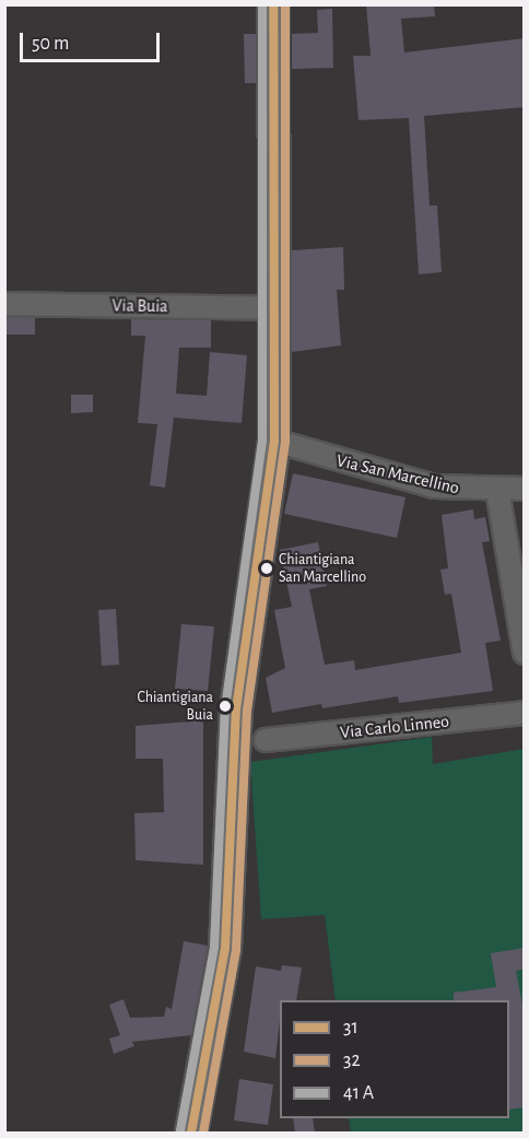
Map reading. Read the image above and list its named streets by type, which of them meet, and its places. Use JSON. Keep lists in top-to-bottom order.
{
  "streets": {
    "street": ["Via Buia", "Via San Marcellino", "Via Carlo Linneo"]
  },
  "places": ["Chiantigiana San Marcellino", "Chiantigiana Buia"],
  "lines": ["transit line 31", "transit line 32"],
  "legend": ["31", "32", "41 A"],
  "scale_bar": "50 m"
}
